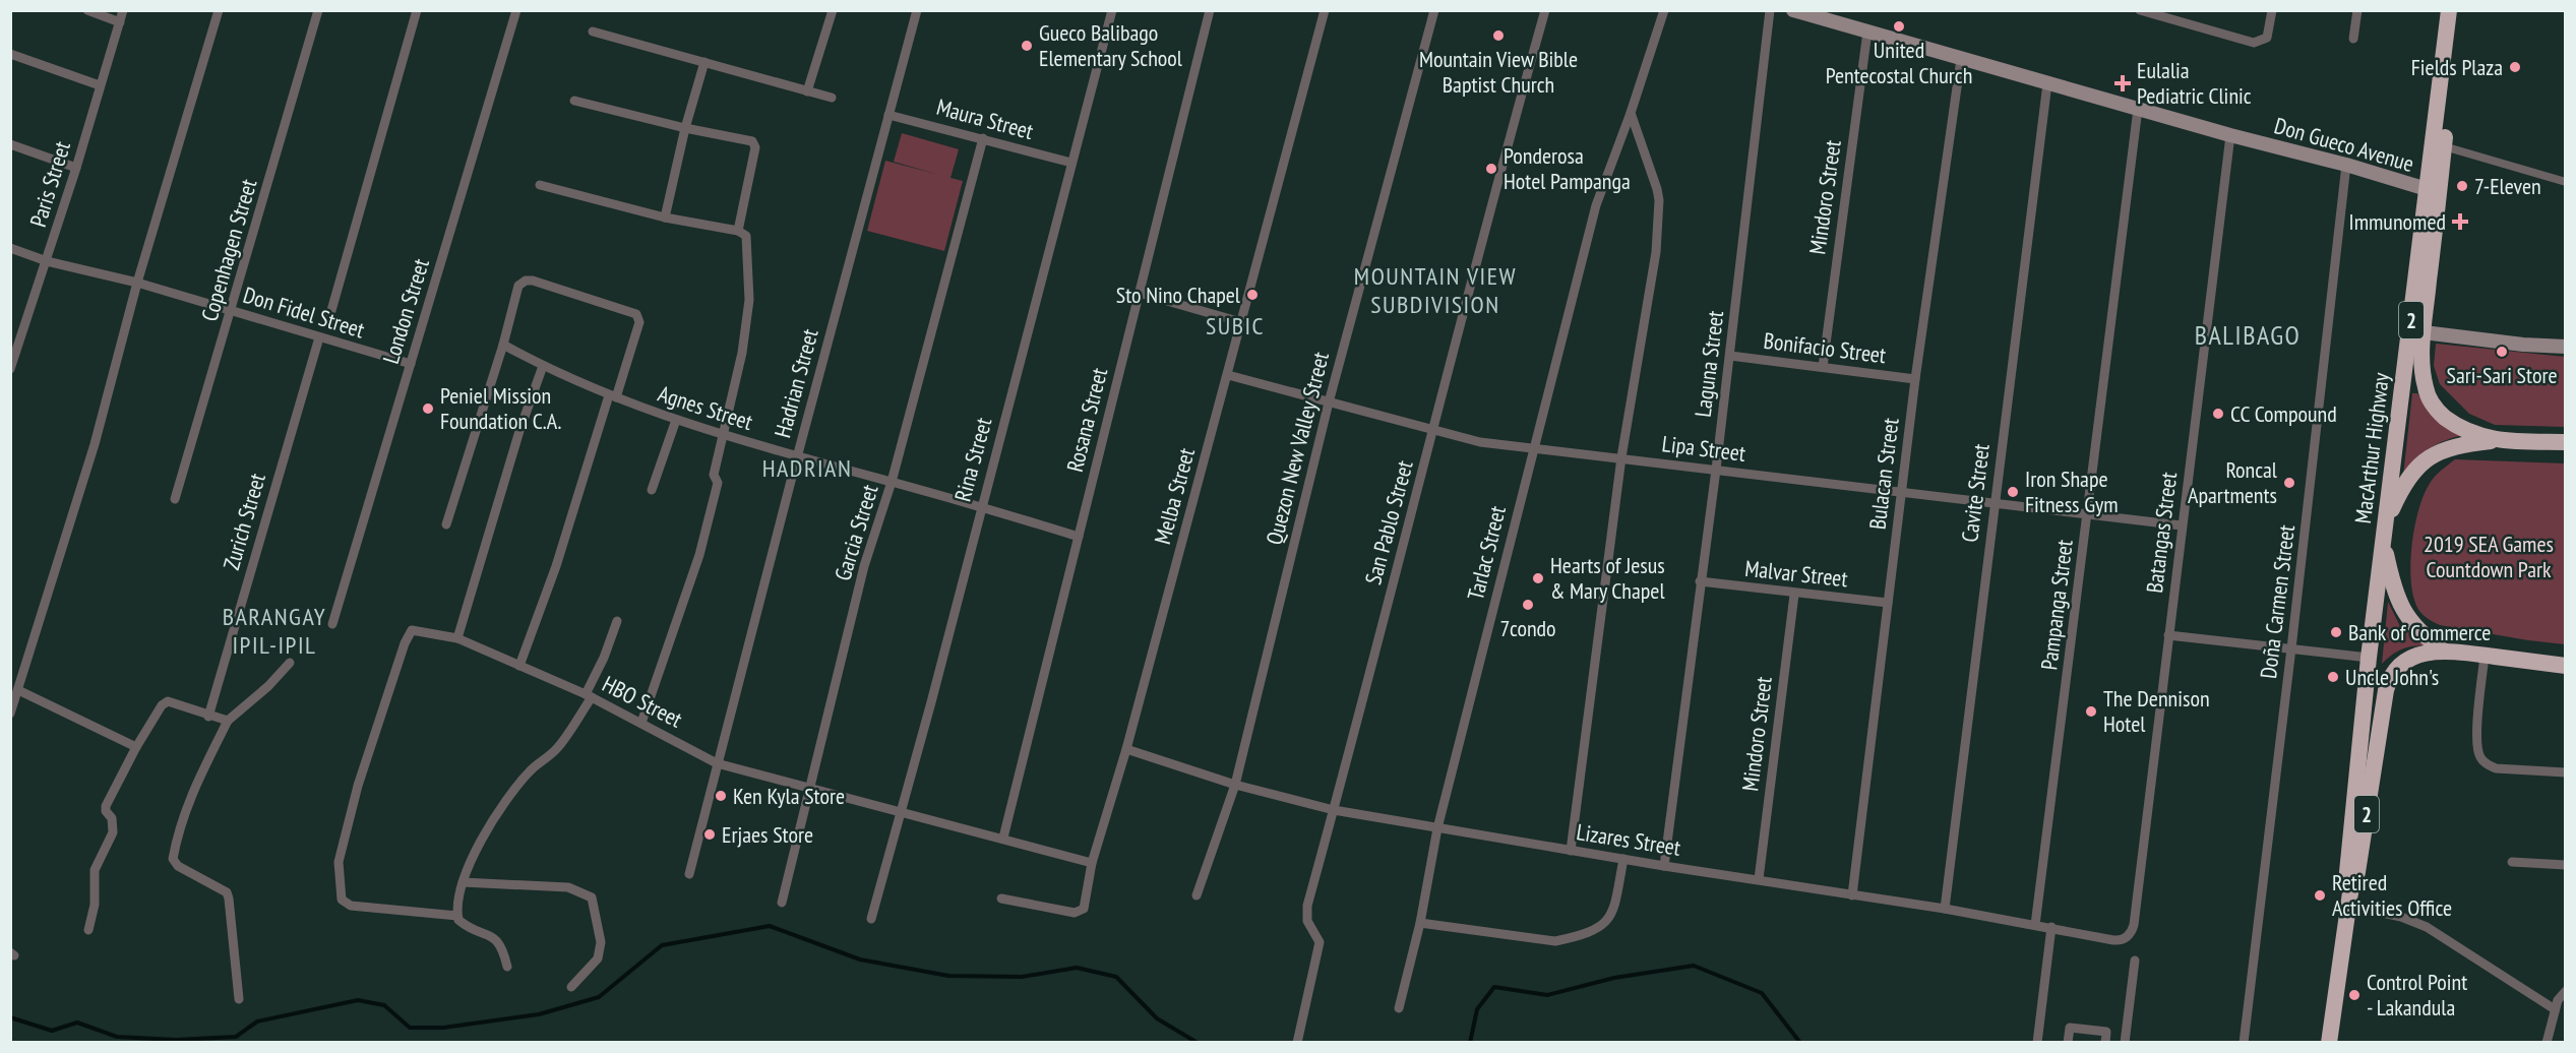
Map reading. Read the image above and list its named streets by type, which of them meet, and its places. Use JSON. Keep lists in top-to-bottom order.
{
  "streets": {
    "highway": ["2", "MacArthur Highway"],
    "main road": ["Don Gueco Avenue"],
    "street": [
      "Maura Street",
      "Paris Street",
      "Mindoro Street",
      "Copenhagen Street",
      "London Street",
      "Don Fidel Street",
      "Bonifacio Street",
      "Laguna Street",
      "Hadrian Street",
      "Agnes Street",
      "Rosana Street",
      "Quezon New Valley Street",
      "Lipa Street",
      "Rina Street",
      "Bulacan Street",
      "Cavite Street",
      "Melba Street",
      "Zurich Street",
      "San Pablo Street",
      "Garcia Street",
      "Batangas Street",
      "Tarlac Street",
      "Malvar Street",
      "Doña Carmen Street",
      "Pampanga Street",
      "HBO Street",
      "Lizares Street"
    ]
  },
  "crossings": [
    ["Maura Street", "Hadrian Street"],
    ["Maura Street", "Rina Street"],
    ["Maura Street", "Garcia Street"],
    ["Don Gueco Avenue", "Mindoro Street"],
    ["Don Gueco Avenue", "MacArthur Highway"],
    ["Don Gueco Avenue", "Bulacan Street"],
    ["Don Gueco Avenue", "Cavite Street"],
    ["Don Gueco Avenue", "Batangas Street"],
    ["Don Gueco Avenue", "Doña Carmen Street"],
    ["Don Gueco Avenue", "Pampanga Street"],
    ["Paris Street", "Don Fidel Street"],
    ["Mindoro Street", "Bonifacio Street"],
    ["Mindoro Street", "Malvar Street"],
    ["Mindoro Street", "Lizares Street"],
    ["Copenhagen Street", "Don Fidel Street"],
    ["London Street", "Don Fidel Street"],
    ["Don Fidel Street", "Zurich Street"],
    ["Bonifacio Street", "Laguna Street"],
    ["Bonifacio Street", "Bulacan Street"],
    ["Laguna Street", "Lipa Street"],
    ["Laguna Street", "Malvar Street"],
    ["Laguna Street", "Lizares Street"],
    ["Hadrian Street", "Agnes Street"],
    ["Hadrian Street", "HBO Street"],
    ["Agnes Street", "Rosana Street"],
    ["Agnes Street", "Rina Street"],
    ["Agnes Street", "Garcia Street"],
    ["Rosana Street", "HBO Street"],
    ["Quezon New Valley Street", "Lipa Street"],
    ["Quezon New Valley Street", "Lizares Street"],
    ["Lipa Street", "Bulacan Street"],
    ["Lipa Street", "Cavite Street"],
    ["Lipa Street", "Melba Street"],
    ["Lipa Street", "San Pablo Street"],
    ["Lipa Street", "Batangas Street"],
    ["Lipa Street", "Tarlac Street"],
    ["Lipa Street", "Pampanga Street"],
    ["Rina Street", "HBO Street"],
    ["Bulacan Street", "Malvar Street"],
    ["Bulacan Street", "Lizares Street"],
    ["Cavite Street", "Lizares Street"],
    ["Melba Street", "HBO Street"],
    ["Melba Street", "Lizares Street"],
    ["San Pablo Street", "Lizares Street"],
    ["Garcia Street", "HBO Street"],
    ["Batangas Street", "Lizares Street"],
    ["Tarlac Street", "Lizares Street"],
    ["Pampanga Street", "Lizares Street"]
  ],
  "districts": [
    "MOUNTAIN VIEW SUBDIVISION",
    "SUBIC",
    "BALIBAGO",
    "HADRIAN",
    "BARANGAY IPIL-IPIL"
  ],
  "parks": ["2019 SEA Games Countdown Park"],
  "places": {
    "other": [
      "United Pentecostal Church",
      "Mountain View Bible Baptist Church",
      "Gueco Balibago Elementary School",
      "Fields Plaza",
      "Ponderosa Hotel Pampanga",
      "7-Eleven",
      "Sto Nino Chapel",
      "Sari-Sari Store",
      "Peniel Mission Foundation C.A.",
      "CC Compound",
      "Roncal Apartments",
      "Iron Shape Fitness Gym",
      "Hearts of Jesus & Mary Chapel",
      "7condo",
      "Bank of Commerce",
      "Uncle John's",
      "The Dennison Hotel",
      "Ken Kyla Store",
      "Erjaes Store",
      "Retired Activities Office",
      "Control Point - Lakandula"
    ],
    "health": ["Eulalia Pediatric Clinic", "Immunomed"]
  }
}
